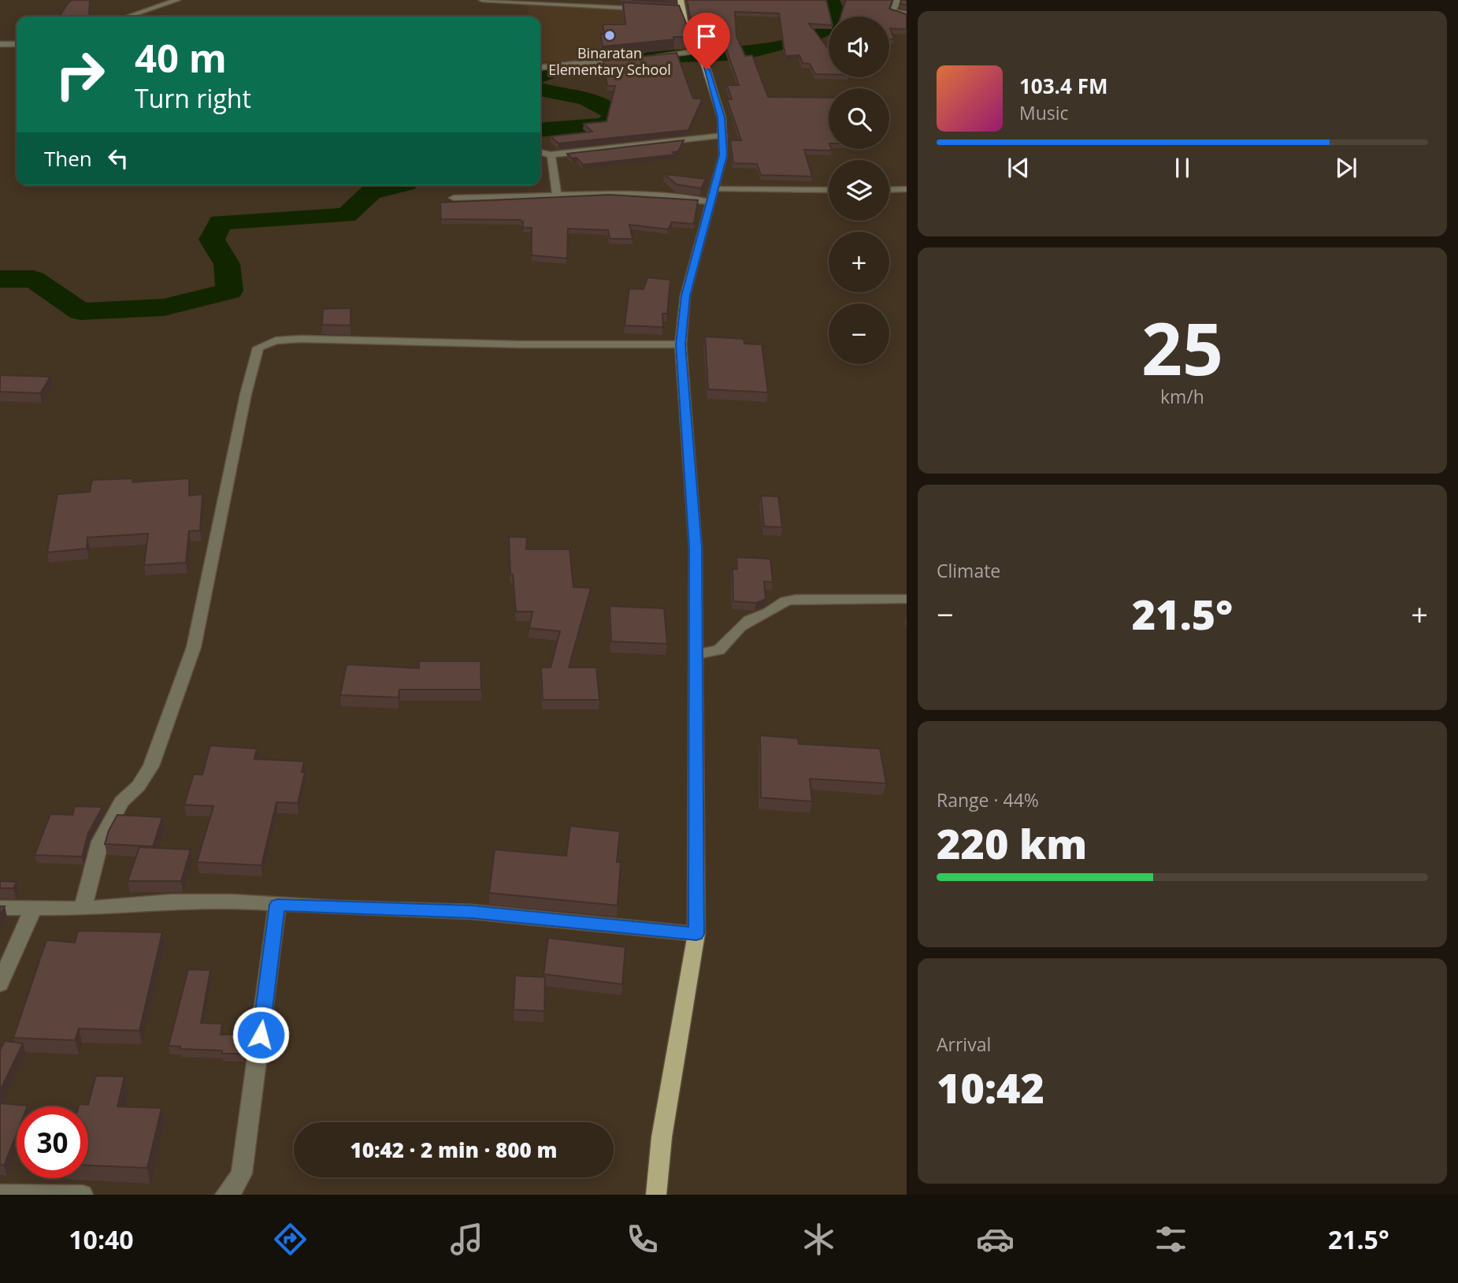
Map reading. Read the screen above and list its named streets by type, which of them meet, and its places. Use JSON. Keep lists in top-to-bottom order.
{
  "places": ["Binaratan Elementary School"],
  "page": {
    "map_buttons": ["+", "−"],
    "turn": ["40 m", "Turn right"],
    "song": ["103.4 FM", "Music"],
    "then": "Then",
    "tile": [
      ["25", "km/h"],
      "Climate",
      ["Range · 44%", "220 km"],
      ["Arrival", "10:42"]
    ],
    "heat": ["−", "21.5°", "+"],
    "limit": "30",
    "trip": "10:42 · 2 min · 800 m",
    "tabs": ["10:40", "21.5°"]
  }
}
